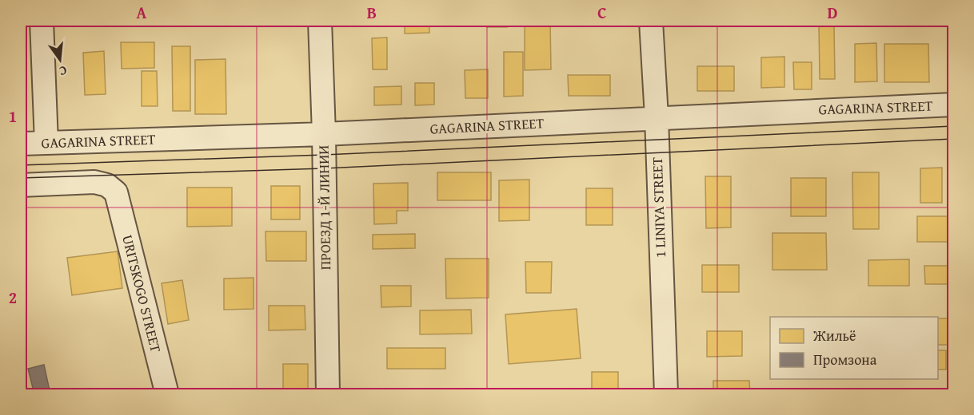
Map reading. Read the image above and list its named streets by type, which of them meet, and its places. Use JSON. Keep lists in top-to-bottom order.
{
  "streets": {
    "street": [
      "GAGARINA STREET",
      "ПРОЕЗД 1-Й ЛИНИИ",
      "1 LINIYA STREET",
      "URITSKOGO STREET"
    ]
  },
  "crossings": [
    ["GAGARINA STREET", "ПРОЕЗД 1-Й ЛИНИИ"],
    ["GAGARINA STREET", "1 LINIYA STREET"]
  ],
  "legend": ["Жильё", "Промзона"],
  "north": "bottom",
  "grid": {
    "columns": [
      "A",
      "B",
      "C",
      "D"
    ],
    "rows": ["1", "2"]
  }
}
